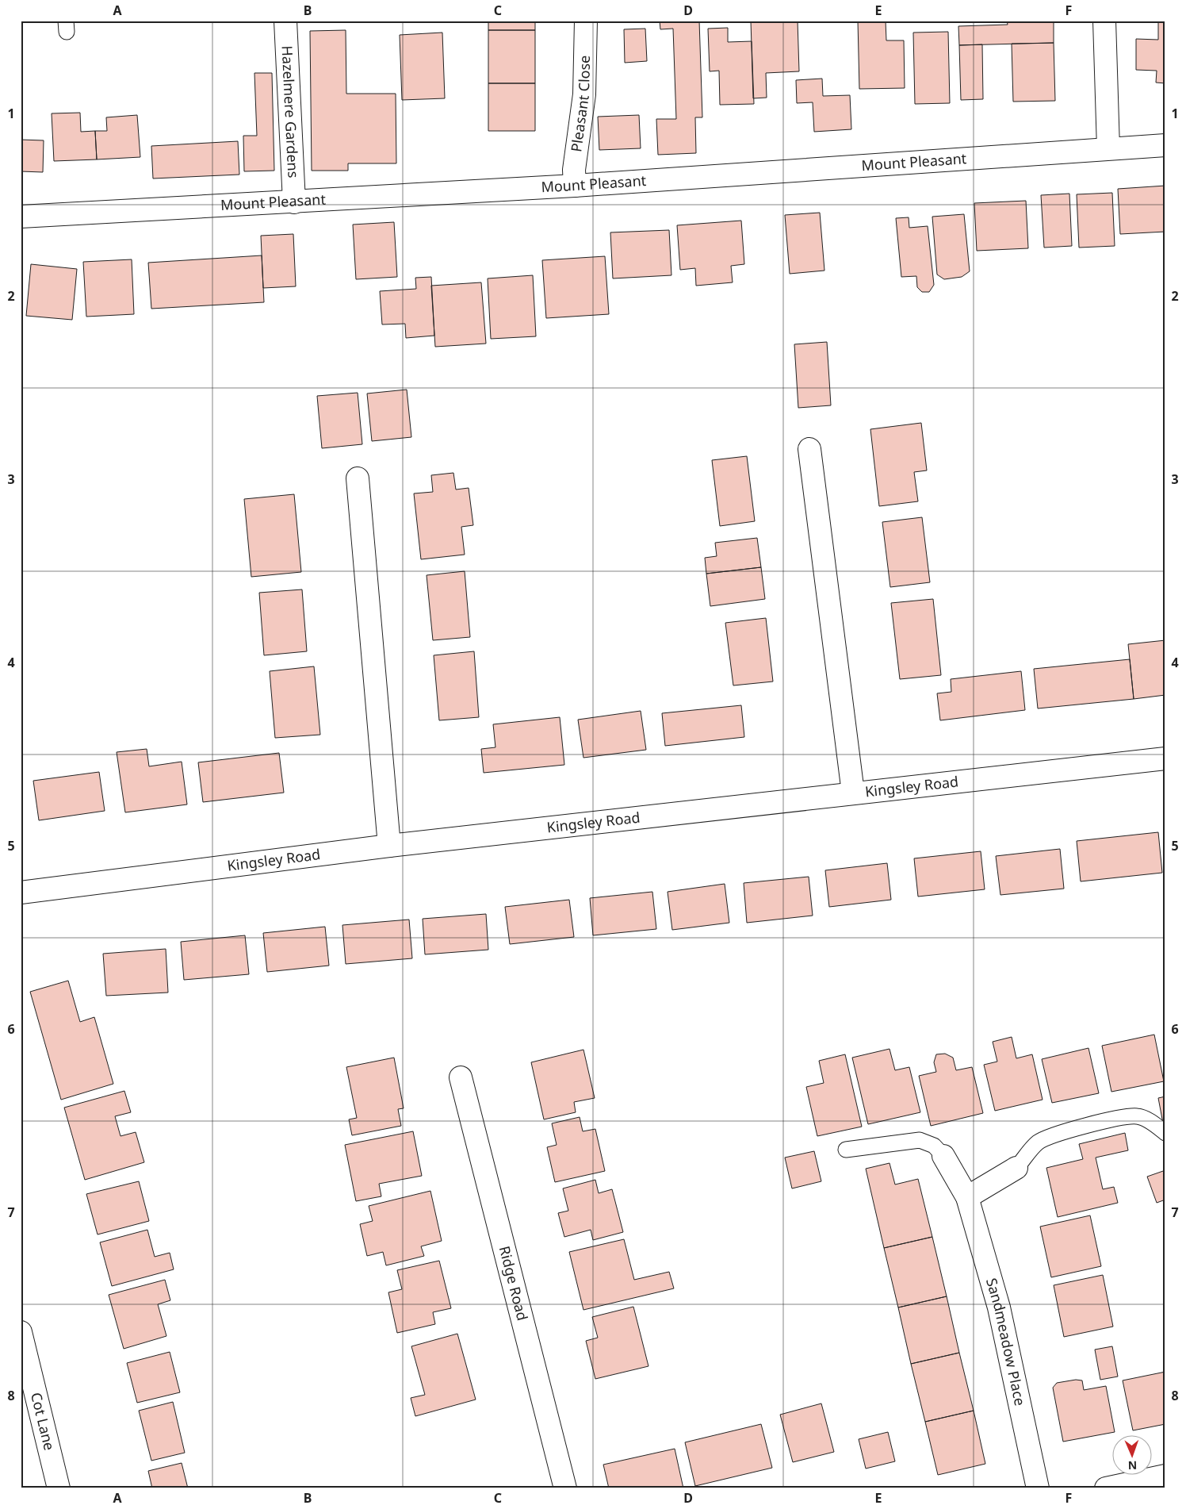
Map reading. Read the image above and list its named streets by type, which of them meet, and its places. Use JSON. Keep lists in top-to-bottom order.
{
  "streets": {
    "street": [
      "Pleasant Close",
      "Hazelmere Gardens",
      "Mount Pleasant",
      "Kingsley Road",
      "Ridge Road",
      "Sandmeadow Place",
      "Cot Lane"
    ]
  },
  "crossings": [
    ["Pleasant Close", "Mount Pleasant"],
    ["Hazelmere Gardens", "Mount Pleasant"]
  ],
  "north": "bottom",
  "grid": {
    "columns": [
      "A",
      "B",
      "C",
      "D",
      "E",
      "F"
    ],
    "rows": [
      "1",
      "2",
      "3",
      "4",
      "5",
      "6",
      "7",
      "8"
    ]
  }
}
